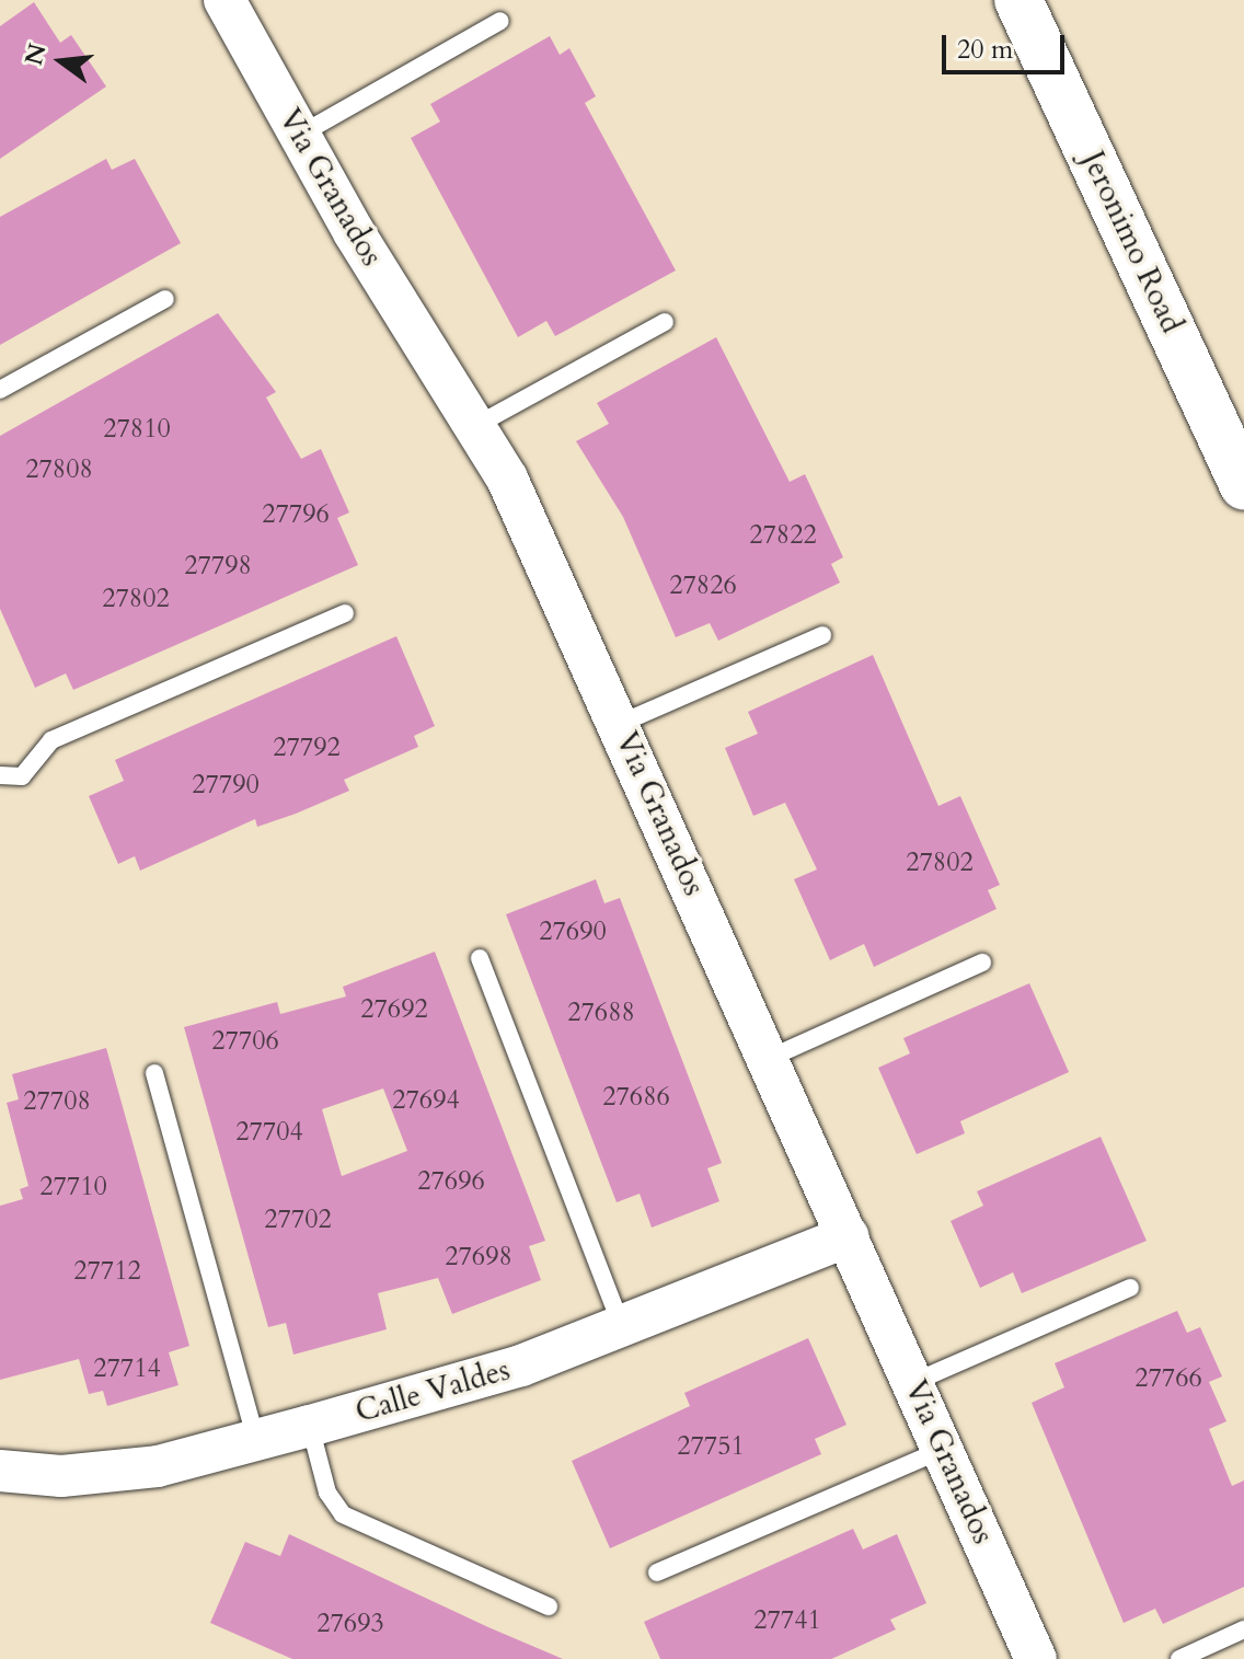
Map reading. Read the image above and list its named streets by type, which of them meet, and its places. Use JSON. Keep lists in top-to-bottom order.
{
  "streets": {
    "main road": ["Jeronimo Road"],
    "street": ["Via Granados", "Calle Valdes"]
  },
  "crossings": [
    ["Via Granados", "Calle Valdes"]
  ],
  "house_numbers": [
    "27810",
    "27808",
    "27796",
    "27822",
    "27798",
    "27826",
    "27802",
    "27792",
    "27790",
    "27802",
    "27690",
    "27692",
    "27688",
    "27706",
    "27686",
    "27694",
    "27708",
    "27704",
    "27696",
    "27710",
    "27702",
    "27698",
    "27712",
    "27714",
    "27766",
    "27751",
    "27741",
    "27693"
  ],
  "scale_bar": "20 m",
  "north": "left"
}
